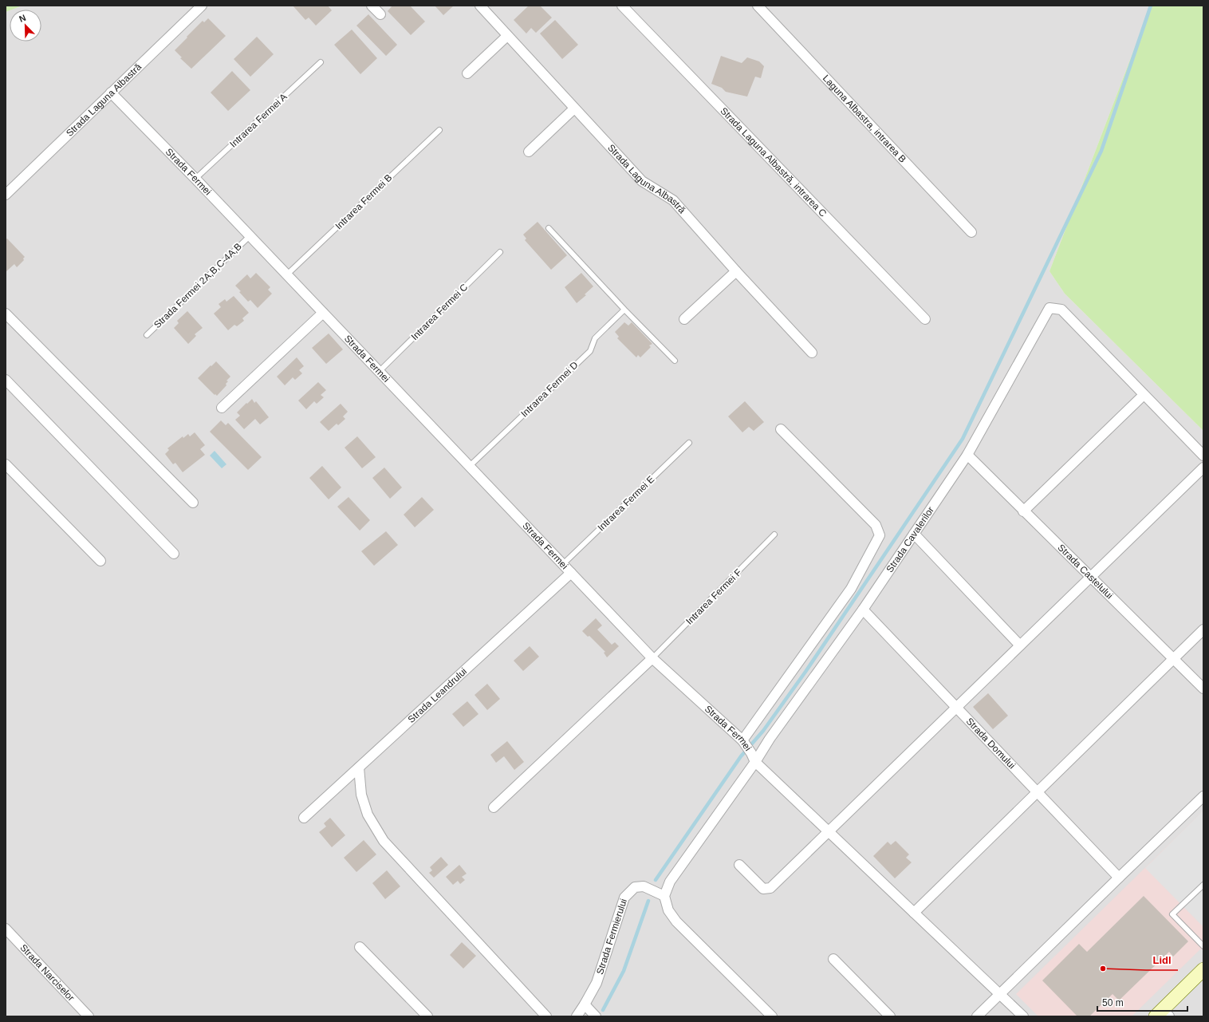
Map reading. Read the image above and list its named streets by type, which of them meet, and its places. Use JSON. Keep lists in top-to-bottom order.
{
  "streets": {
    "street": [
      "Strada Laguna Albastră",
      "Laguna Albastra, intrarea B",
      "Strada Laguna Albastră, intrarea C",
      "Strada Fermei",
      "Strada Cavalerilor",
      "Strada Castelului",
      "Strada Leandrului",
      "Strada Domului",
      "Strada Fermierului",
      "Strada Narciselor"
    ],
    "lane": [
      "Intrarea Fermei A",
      "Intrarea Fermei B",
      "Strada Fermei 2A,B,C-4A,B",
      "Intrarea Fermei C",
      "Intrarea Fermei D",
      "Intrarea Fermei E",
      "Intrarea Fermei F"
    ]
  },
  "crossings": [
    ["Strada Laguna Albastră", "Strada Fermei"],
    ["Intrarea Fermei A", "Strada Fermei"],
    ["Strada Fermei", "Intrarea Fermei B"],
    ["Strada Fermei", "Strada Fermei 2A,B,C-4A,B"],
    ["Strada Fermei", "Intrarea Fermei C"],
    ["Strada Fermei", "Intrarea Fermei D"],
    ["Strada Fermei", "Intrarea Fermei E"],
    ["Strada Fermei", "Strada Cavalerilor"],
    ["Strada Fermei", "Intrarea Fermei F"],
    ["Strada Fermei", "Strada Leandrului"],
    ["Strada Fermei", "Strada Fermierului"],
    ["Strada Cavalerilor", "Strada Castelului"],
    ["Strada Cavalerilor", "Strada Domului"]
  ],
  "places": ["Lidl"],
  "scale_bar": "50 m",
  "north": "top left"
}
